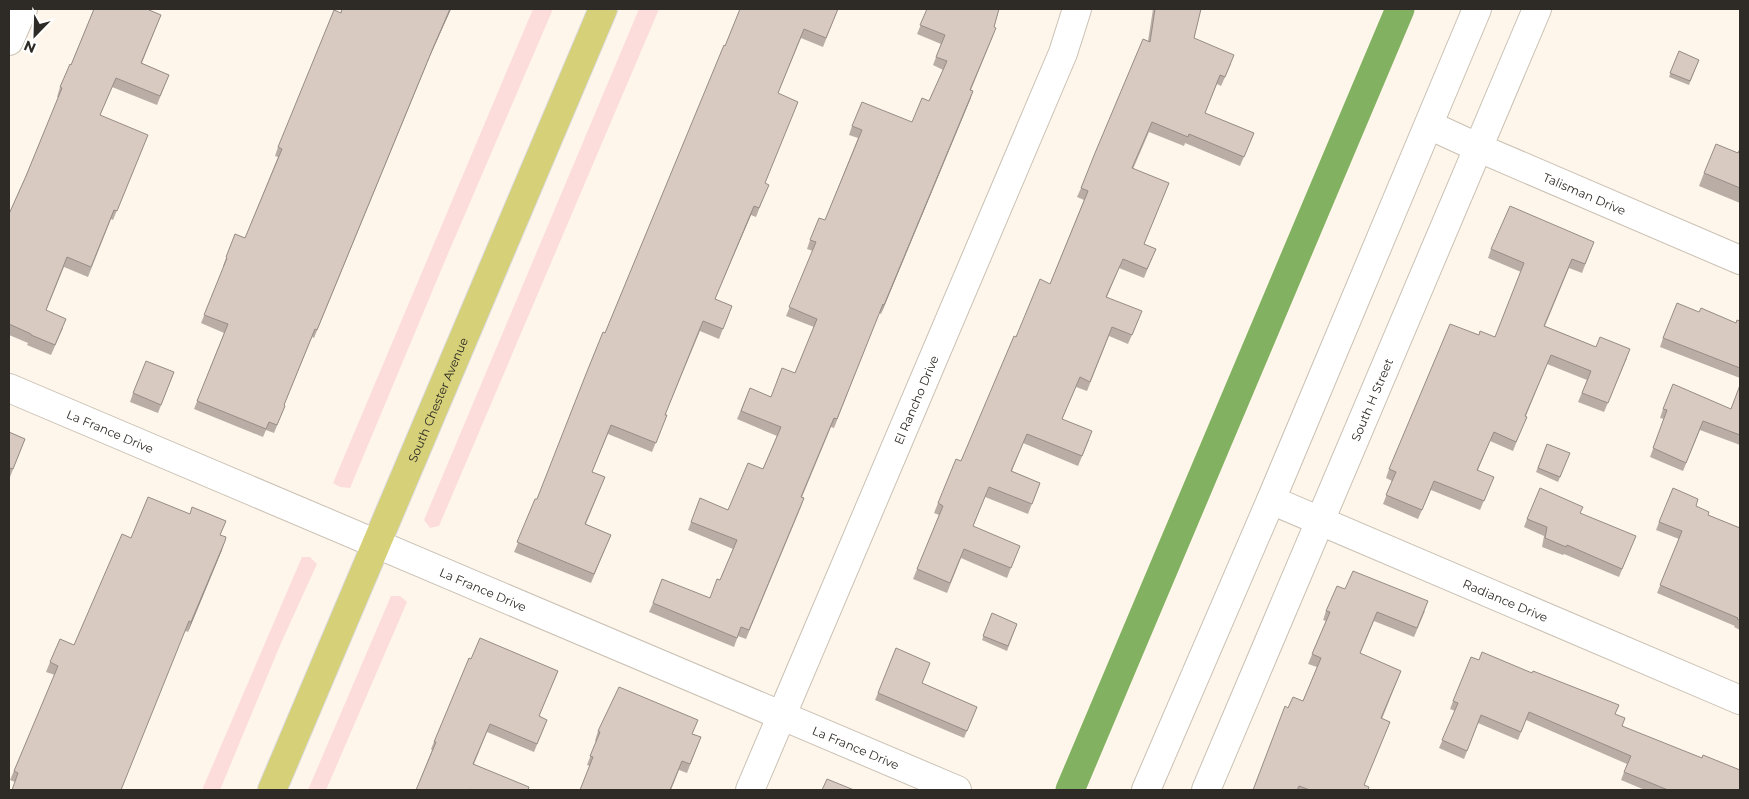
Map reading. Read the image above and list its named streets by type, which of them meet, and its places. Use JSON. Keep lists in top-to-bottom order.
{
  "streets": {
    "main road": ["South Chester Avenue"],
    "street": [
      "Talisman Drive",
      "El Rancho Drive",
      "South H Street",
      "La France Drive",
      "Radiance Drive"
    ]
  },
  "crossings": [
    ["Talisman Drive", "South H Street"],
    ["South Chester Avenue", "La France Drive"],
    ["El Rancho Drive", "La France Drive"],
    ["South H Street", "Radiance Drive"]
  ],
  "north": "bottom left"
}
